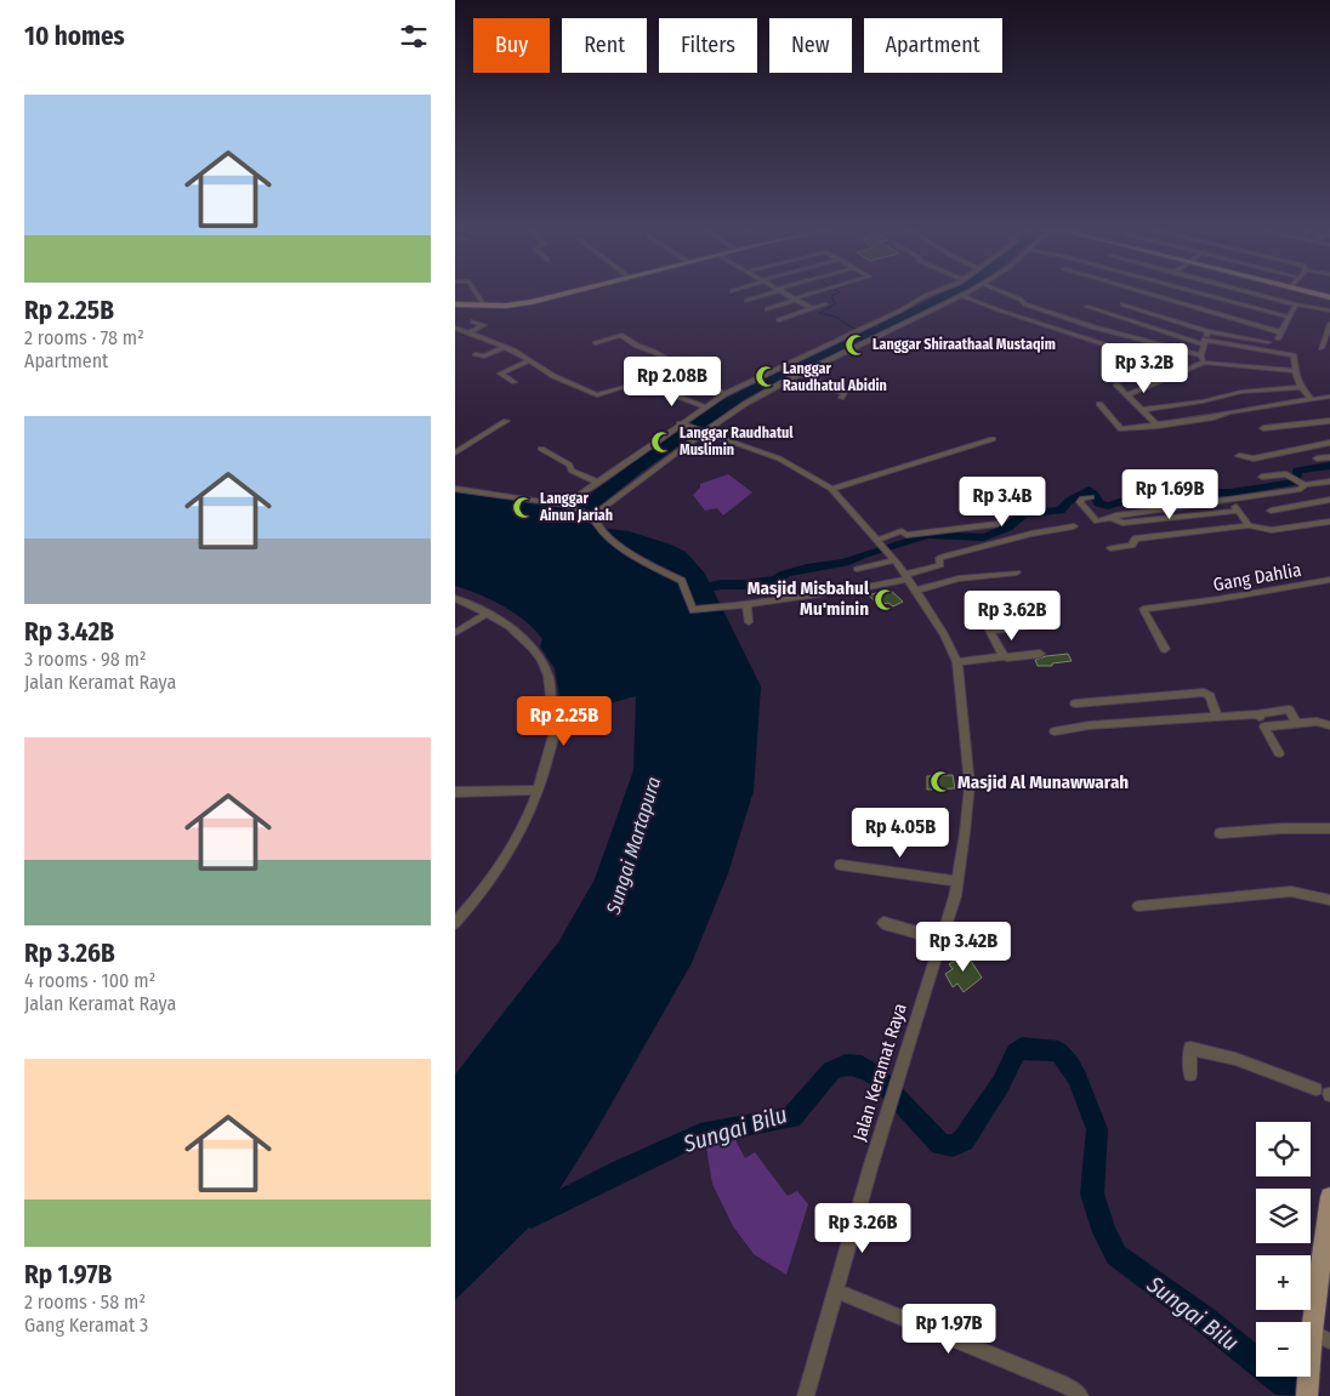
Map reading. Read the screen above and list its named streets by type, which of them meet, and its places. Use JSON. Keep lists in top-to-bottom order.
{
  "streets": {
    "street": ["Gang Dahlia", "Jalan Keramat Raya"]
  },
  "water": ["Sungai Martapura", "Sungai Bilu"],
  "places": {
    "mosque": [
      "Langgar Shiraathaal Mustaqim",
      "Langgar Raudhatul Abidin",
      "Langgar Raudhatul Muslimin",
      "Langgar Ainun Jariah",
      "Masjid Misbahul Mu'minin",
      "Masjid Al Munawwarah"
    ]
  },
  "page": {
    "heading": "10 homes",
    "chip": [
      "Buy",
      "Rent",
      "Filters",
      "New",
      "Apartment"
    ],
    "list": [
      {
        "name": "Rp 2.25B",
        "note": "2 rooms · 78 m² · Apartment"
      },
      {
        "name": "Rp 3.42B",
        "note": "3 rooms · 98 m² · Jalan Keramat Raya"
      },
      {
        "name": "Rp 3.26B",
        "note": "4 rooms · 100 m² · Jalan Keramat Raya"
      },
      {
        "name": "Rp 1.97B",
        "note": "2 rooms · 58 m² · Gang Keramat 3"
      }
    ],
    "price": [
      "Rp 3.2B",
      "Rp 2.08B",
      "Rp 1.69B",
      "Rp 3.4B",
      "Rp 3.62B",
      "Rp 2.25B",
      "Rp 4.05B",
      "Rp 3.42B",
      "Rp 3.26B",
      "Rp 1.97B"
    ],
    "map_buttons": ["+", "−"]
  }
}
